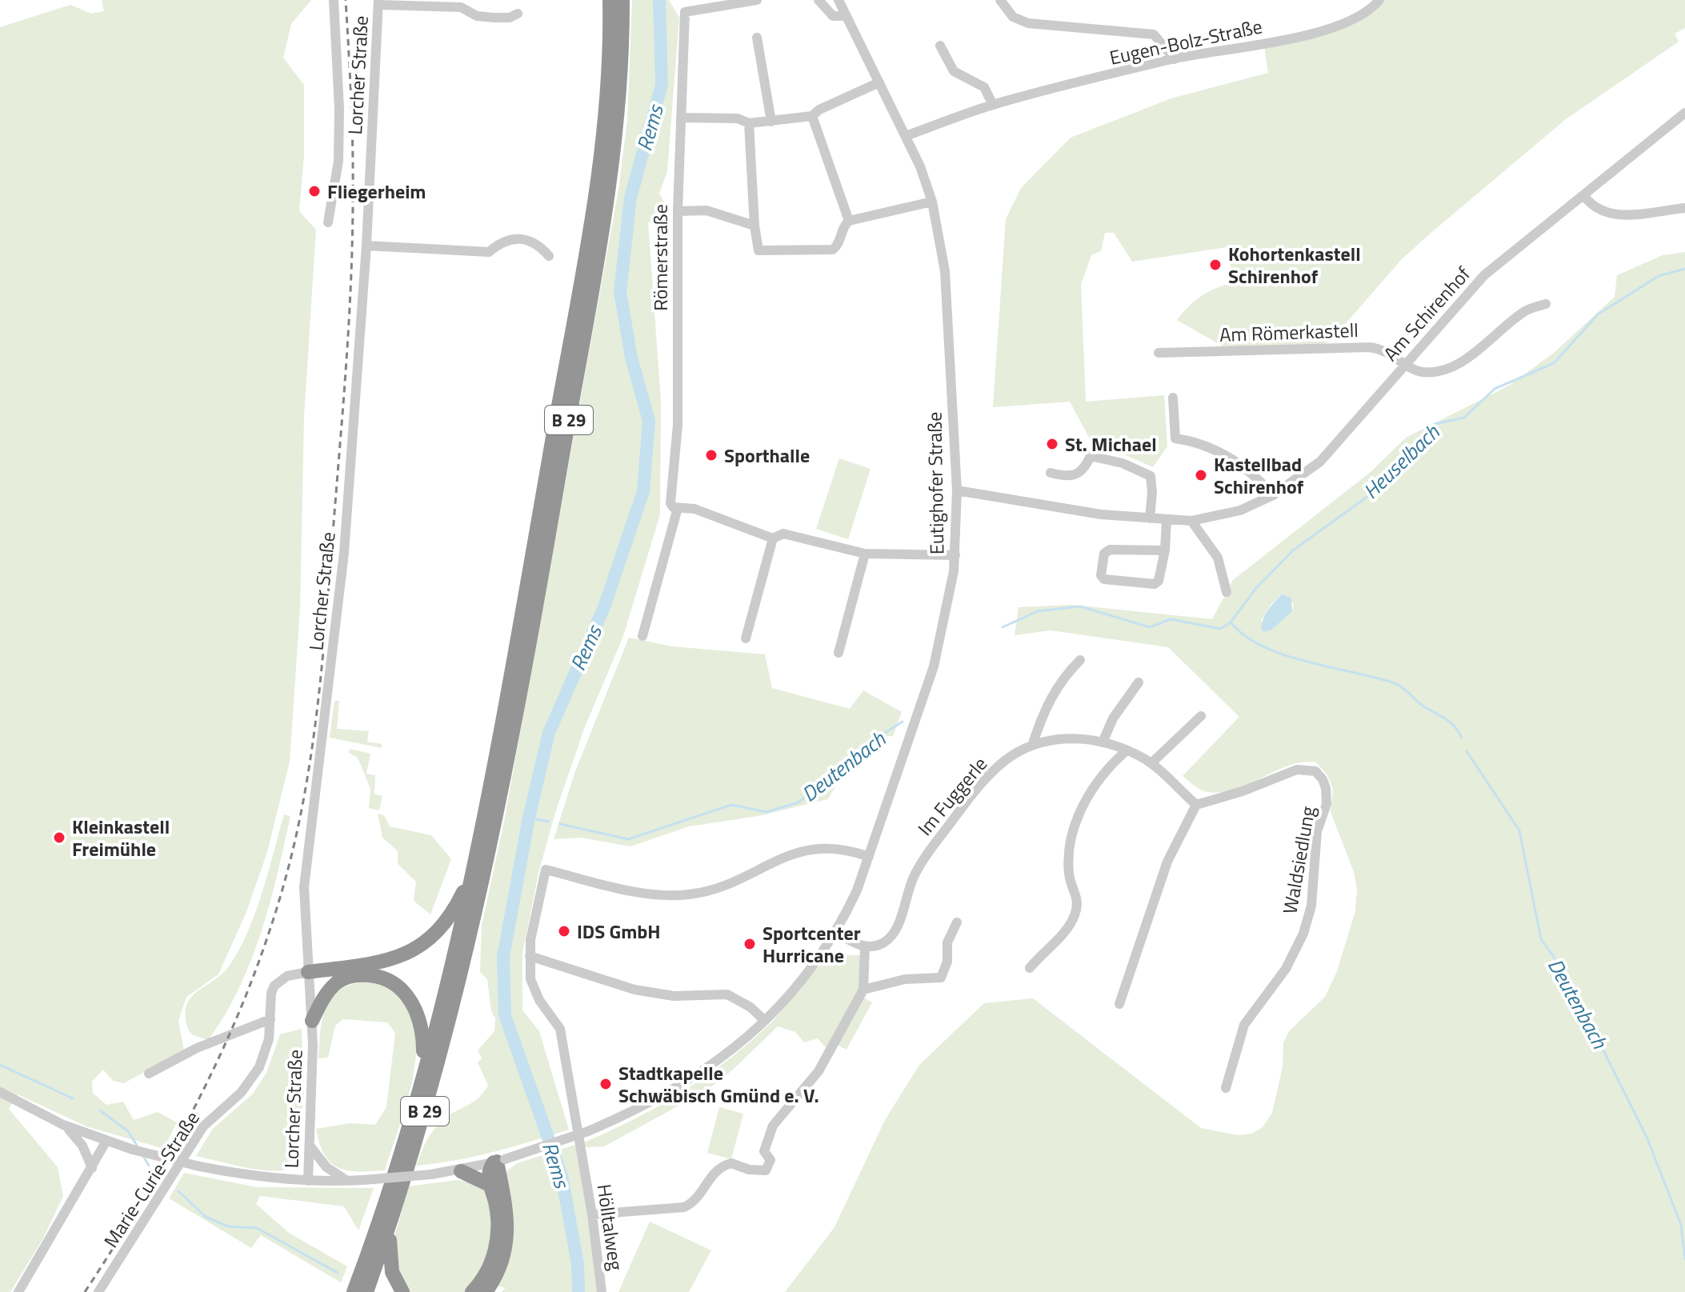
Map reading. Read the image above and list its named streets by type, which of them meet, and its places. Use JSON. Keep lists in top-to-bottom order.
{
  "streets": {
    "highway": ["B 29"],
    "street": [
      "Eugen-Bolz-Straße",
      "Lorcher Straße",
      "Römerstraße",
      "Am Schirenhof",
      "Am Römerkastell",
      "Eutighofer Straße",
      "Im Fuggerle",
      "Waldsiedlung",
      "Marie-Curie-Straße",
      "Hölltalweg"
    ]
  },
  "crossings": [
    ["Eugen-Bolz-Straße", "Eutighofer Straße"],
    ["Lorcher Straße", "Eutighofer Straße"],
    ["Lorcher Straße", "Marie-Curie-Straße"],
    ["Am Schirenhof", "Am Römerkastell"],
    ["Am Schirenhof", "Eutighofer Straße"],
    ["Eutighofer Straße", "Hölltalweg"],
    ["Im Fuggerle", "Waldsiedlung"]
  ],
  "water": ["Rems", "Heuselbach", "Deutenbach"],
  "places": [
    "Fliegerheim",
    "Kohortenkastell Schirenhof",
    "St. Michael",
    "Sporthalle",
    "Kastellbad Schirenhof",
    "Kleinkastell Freimühle",
    "IDS GmbH",
    "Sportcenter Hurricane",
    "Stadtkapelle Schwäbisch Gmünd e. V."
  ]
}
